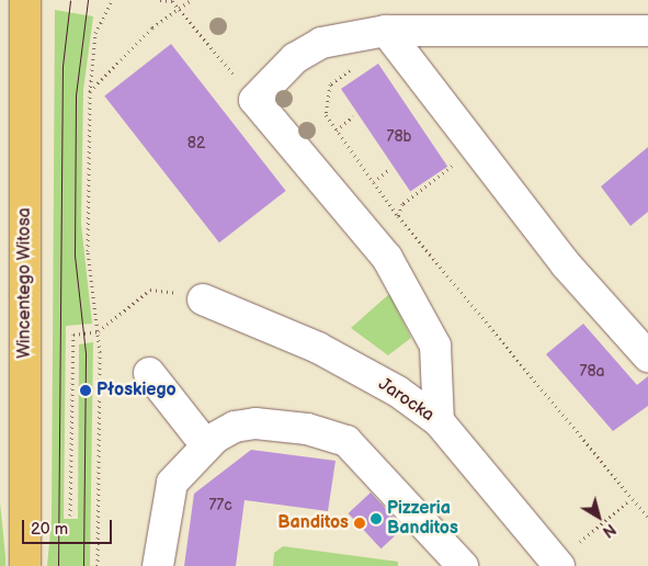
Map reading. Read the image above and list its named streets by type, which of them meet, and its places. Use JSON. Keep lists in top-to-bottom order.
{
  "streets": {
    "main road": ["Wincentego Witosa"],
    "street": ["Jarocka"]
  },
  "places": ["Płoskiego", "Pizzeria Banditos", "Banditos"],
  "house_numbers": [
    "78b",
    "82",
    "78a",
    "77c"
  ],
  "scale_bar": "20 m",
  "north": "bottom right"
}
